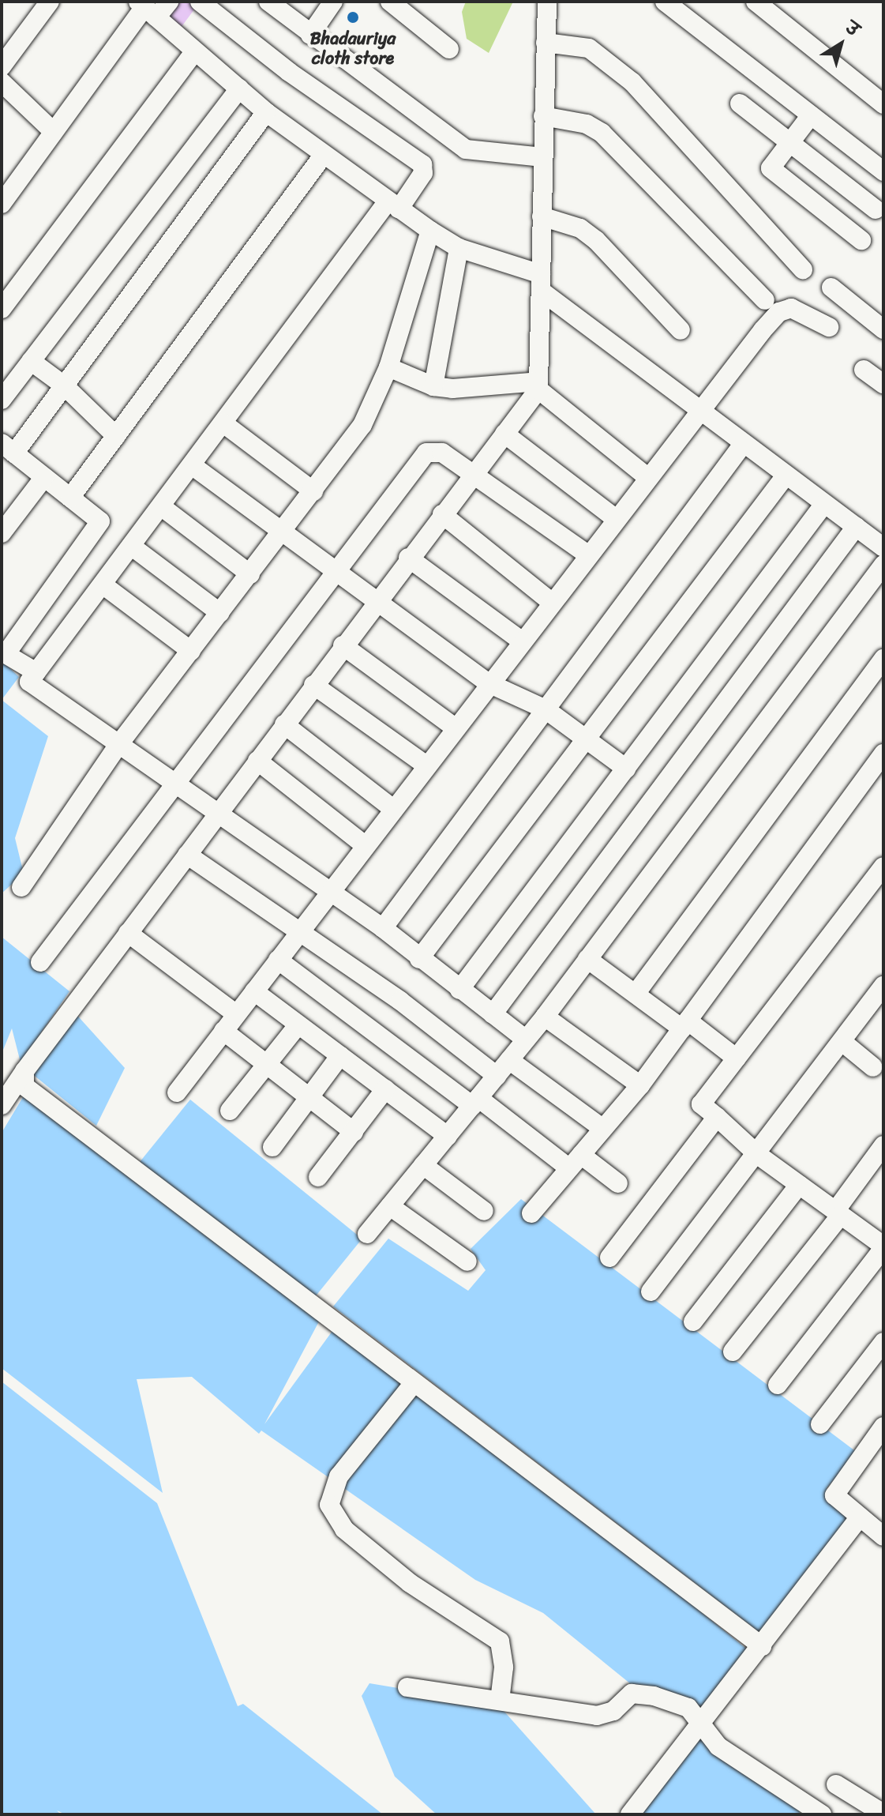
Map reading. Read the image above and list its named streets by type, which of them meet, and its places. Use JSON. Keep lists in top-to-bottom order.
{
  "places": ["Bhadauriya cloth store"],
  "north": "top right"
}
